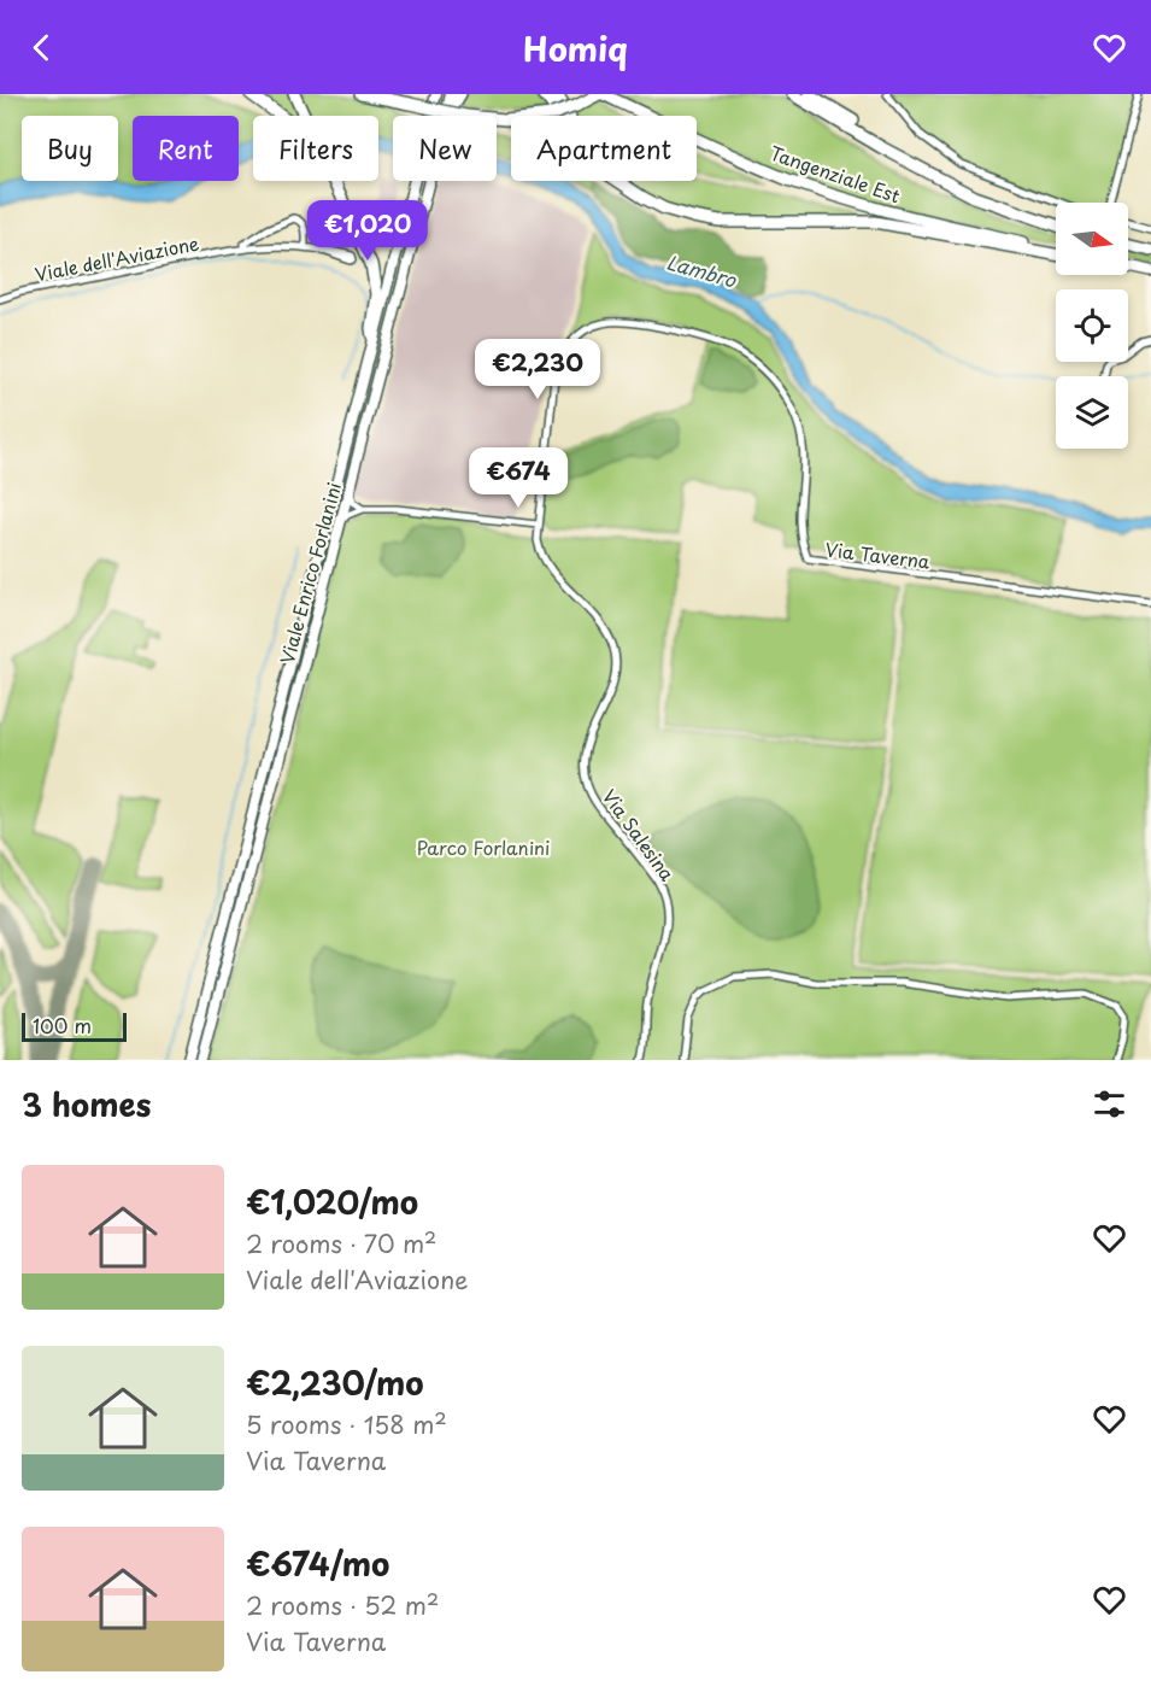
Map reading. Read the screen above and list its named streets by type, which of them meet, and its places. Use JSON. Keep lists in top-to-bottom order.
{
  "streets": {
    "highway": ["Tangenziale Est"],
    "main road": ["Viale Enrico Forlanini"],
    "street": ["Viale dell'Aviazione", "Via Taverna", "Via Salesina"]
  },
  "crossings": [
    ["Via Taverna", "Via Salesina"]
  ],
  "water": ["Lambro"],
  "parks": ["Parco Forlanini"],
  "scale_bar": "100 m",
  "north": "right",
  "page": {
    "header": "Homiq",
    "chip": [
      "Buy",
      "Rent",
      "Filters",
      "New",
      "Apartment"
    ],
    "price": ["€1,020", "€2,230", "€674"],
    "scale": "100 m",
    "heading": "3 homes",
    "list": [
      {
        "name": "€1,020/mo",
        "note": "2 rooms · 70 m² · Viale dell'Aviazione"
      },
      {
        "name": "€2,230/mo",
        "note": "5 rooms · 158 m² · Via Taverna"
      },
      {
        "name": "€674/mo",
        "note": "2 rooms · 52 m² · Via Taverna"
      }
    ]
  }
}
